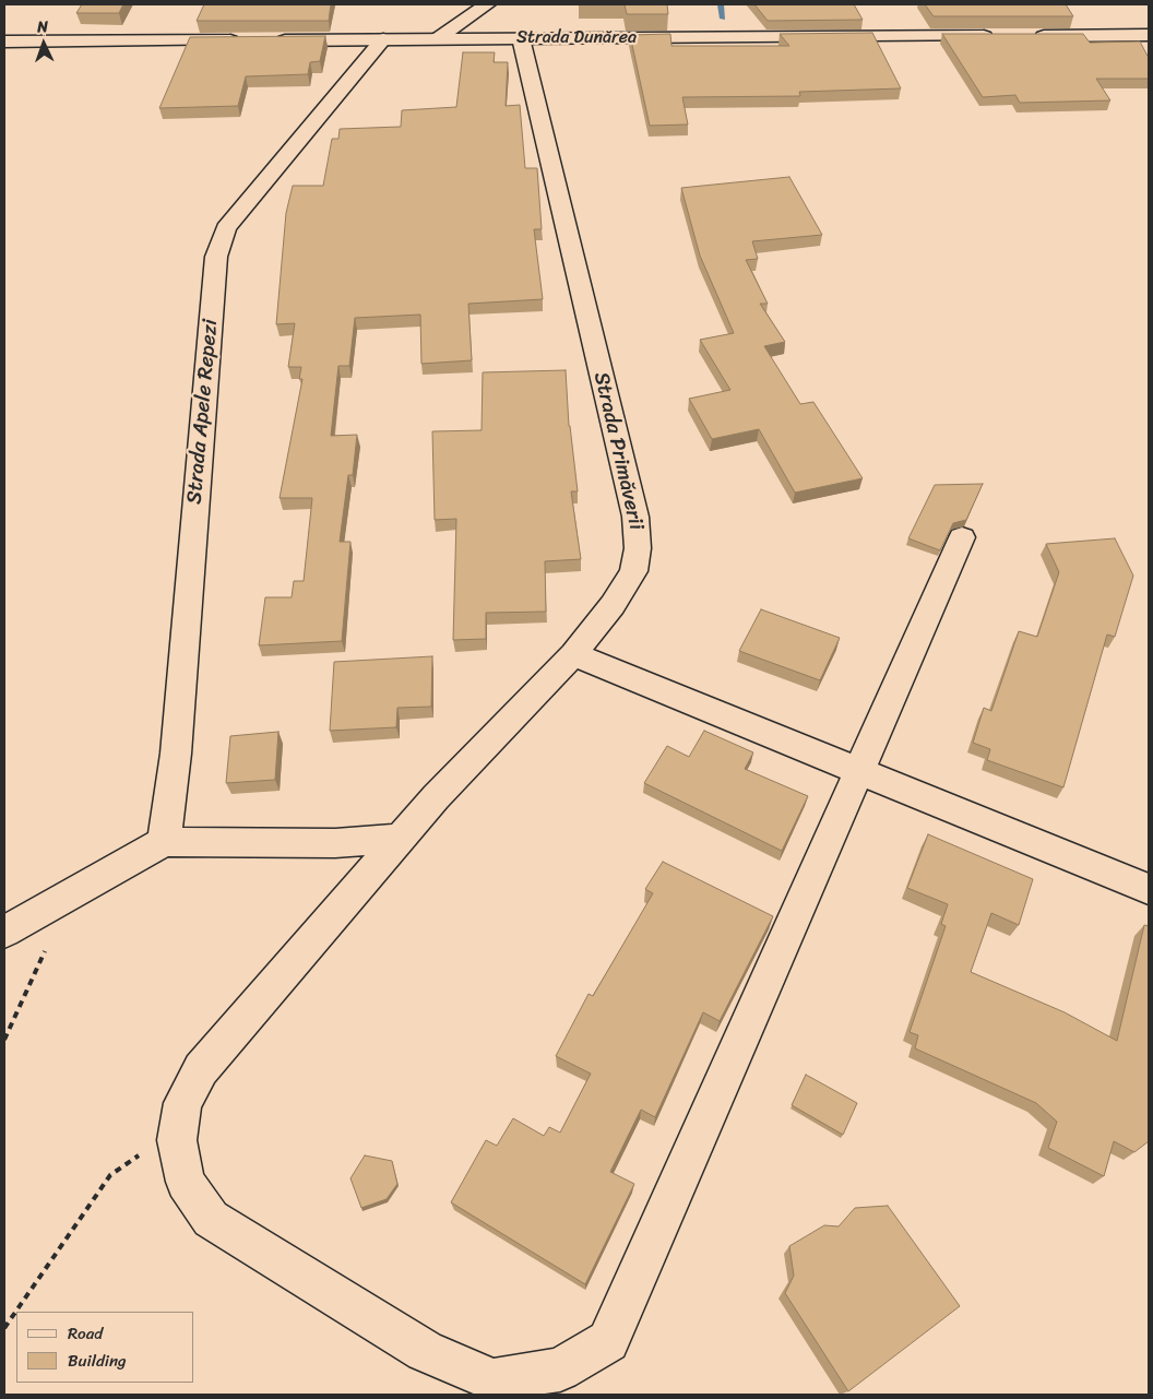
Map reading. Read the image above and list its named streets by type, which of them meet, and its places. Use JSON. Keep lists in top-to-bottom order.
{
  "streets": {
    "street": ["Strada Dunărea", "Strada Apele Repezi", "Strada Primăverii"]
  },
  "crossings": [
    ["Strada Dunărea", "Strada Apele Repezi"],
    ["Strada Dunărea", "Strada Primăverii"]
  ],
  "legend": ["Road", "Building"],
  "north": "top"
}
